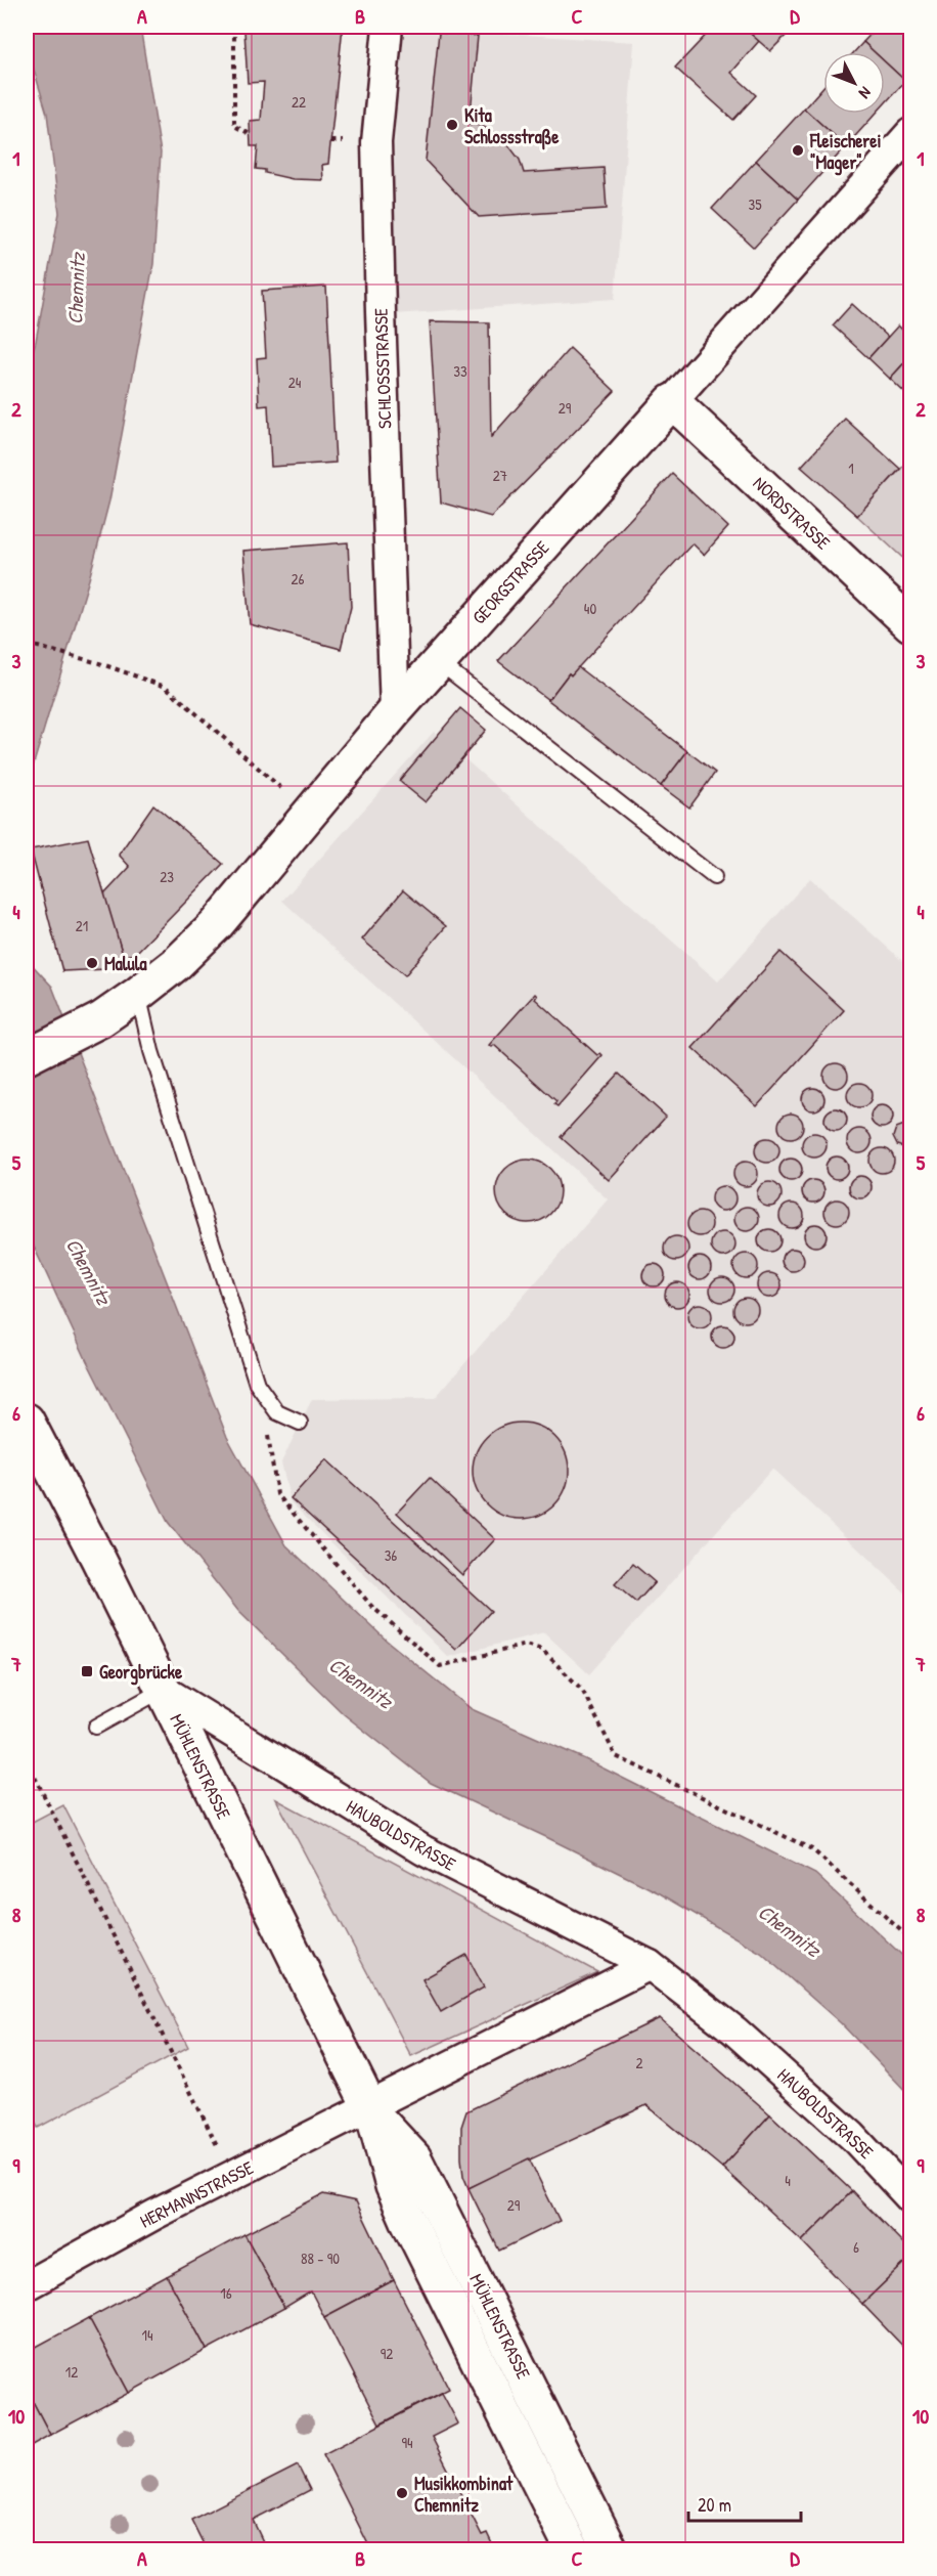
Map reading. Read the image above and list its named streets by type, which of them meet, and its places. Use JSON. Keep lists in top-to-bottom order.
{
  "streets": {
    "main road": ["NORDSTRASSE", "GEORGSTRASSE", "MÜHLENSTRASSE"],
    "street": ["SCHLOSSSTRASSE", "HAUBOLDSTRASSE", "HERMANNSTRASSE"]
  },
  "crossings": [
    ["SCHLOSSSTRASSE", "GEORGSTRASSE"],
    ["NORDSTRASSE", "GEORGSTRASSE"],
    ["MÜHLENSTRASSE", "HAUBOLDSTRASSE"],
    ["MÜHLENSTRASSE", "HERMANNSTRASSE"]
  ],
  "water": ["Chemnitz"],
  "places": {
    "other": [
      "Kita Schlossstraße",
      "Fleischerei \"Mager\"",
      "Malula",
      "Musikkombinat Chemnitz"
    ],
    "transit": ["Georgbrücke"]
  },
  "house_numbers": [
    "22",
    "35",
    "33",
    "24",
    "29",
    "1",
    "27",
    "26",
    "40",
    "23",
    "21",
    "36",
    "2",
    "4",
    "29",
    "6",
    "88 - 90",
    "16",
    "14",
    "92",
    "12",
    "94"
  ],
  "scale_bar": "20 m",
  "north": "bottom right",
  "grid": {
    "columns": [
      "A",
      "B",
      "C",
      "D"
    ],
    "rows": [
      "1",
      "2",
      "3",
      "4",
      "5",
      "6",
      "7",
      "8",
      "9",
      "10"
    ]
  }
}
